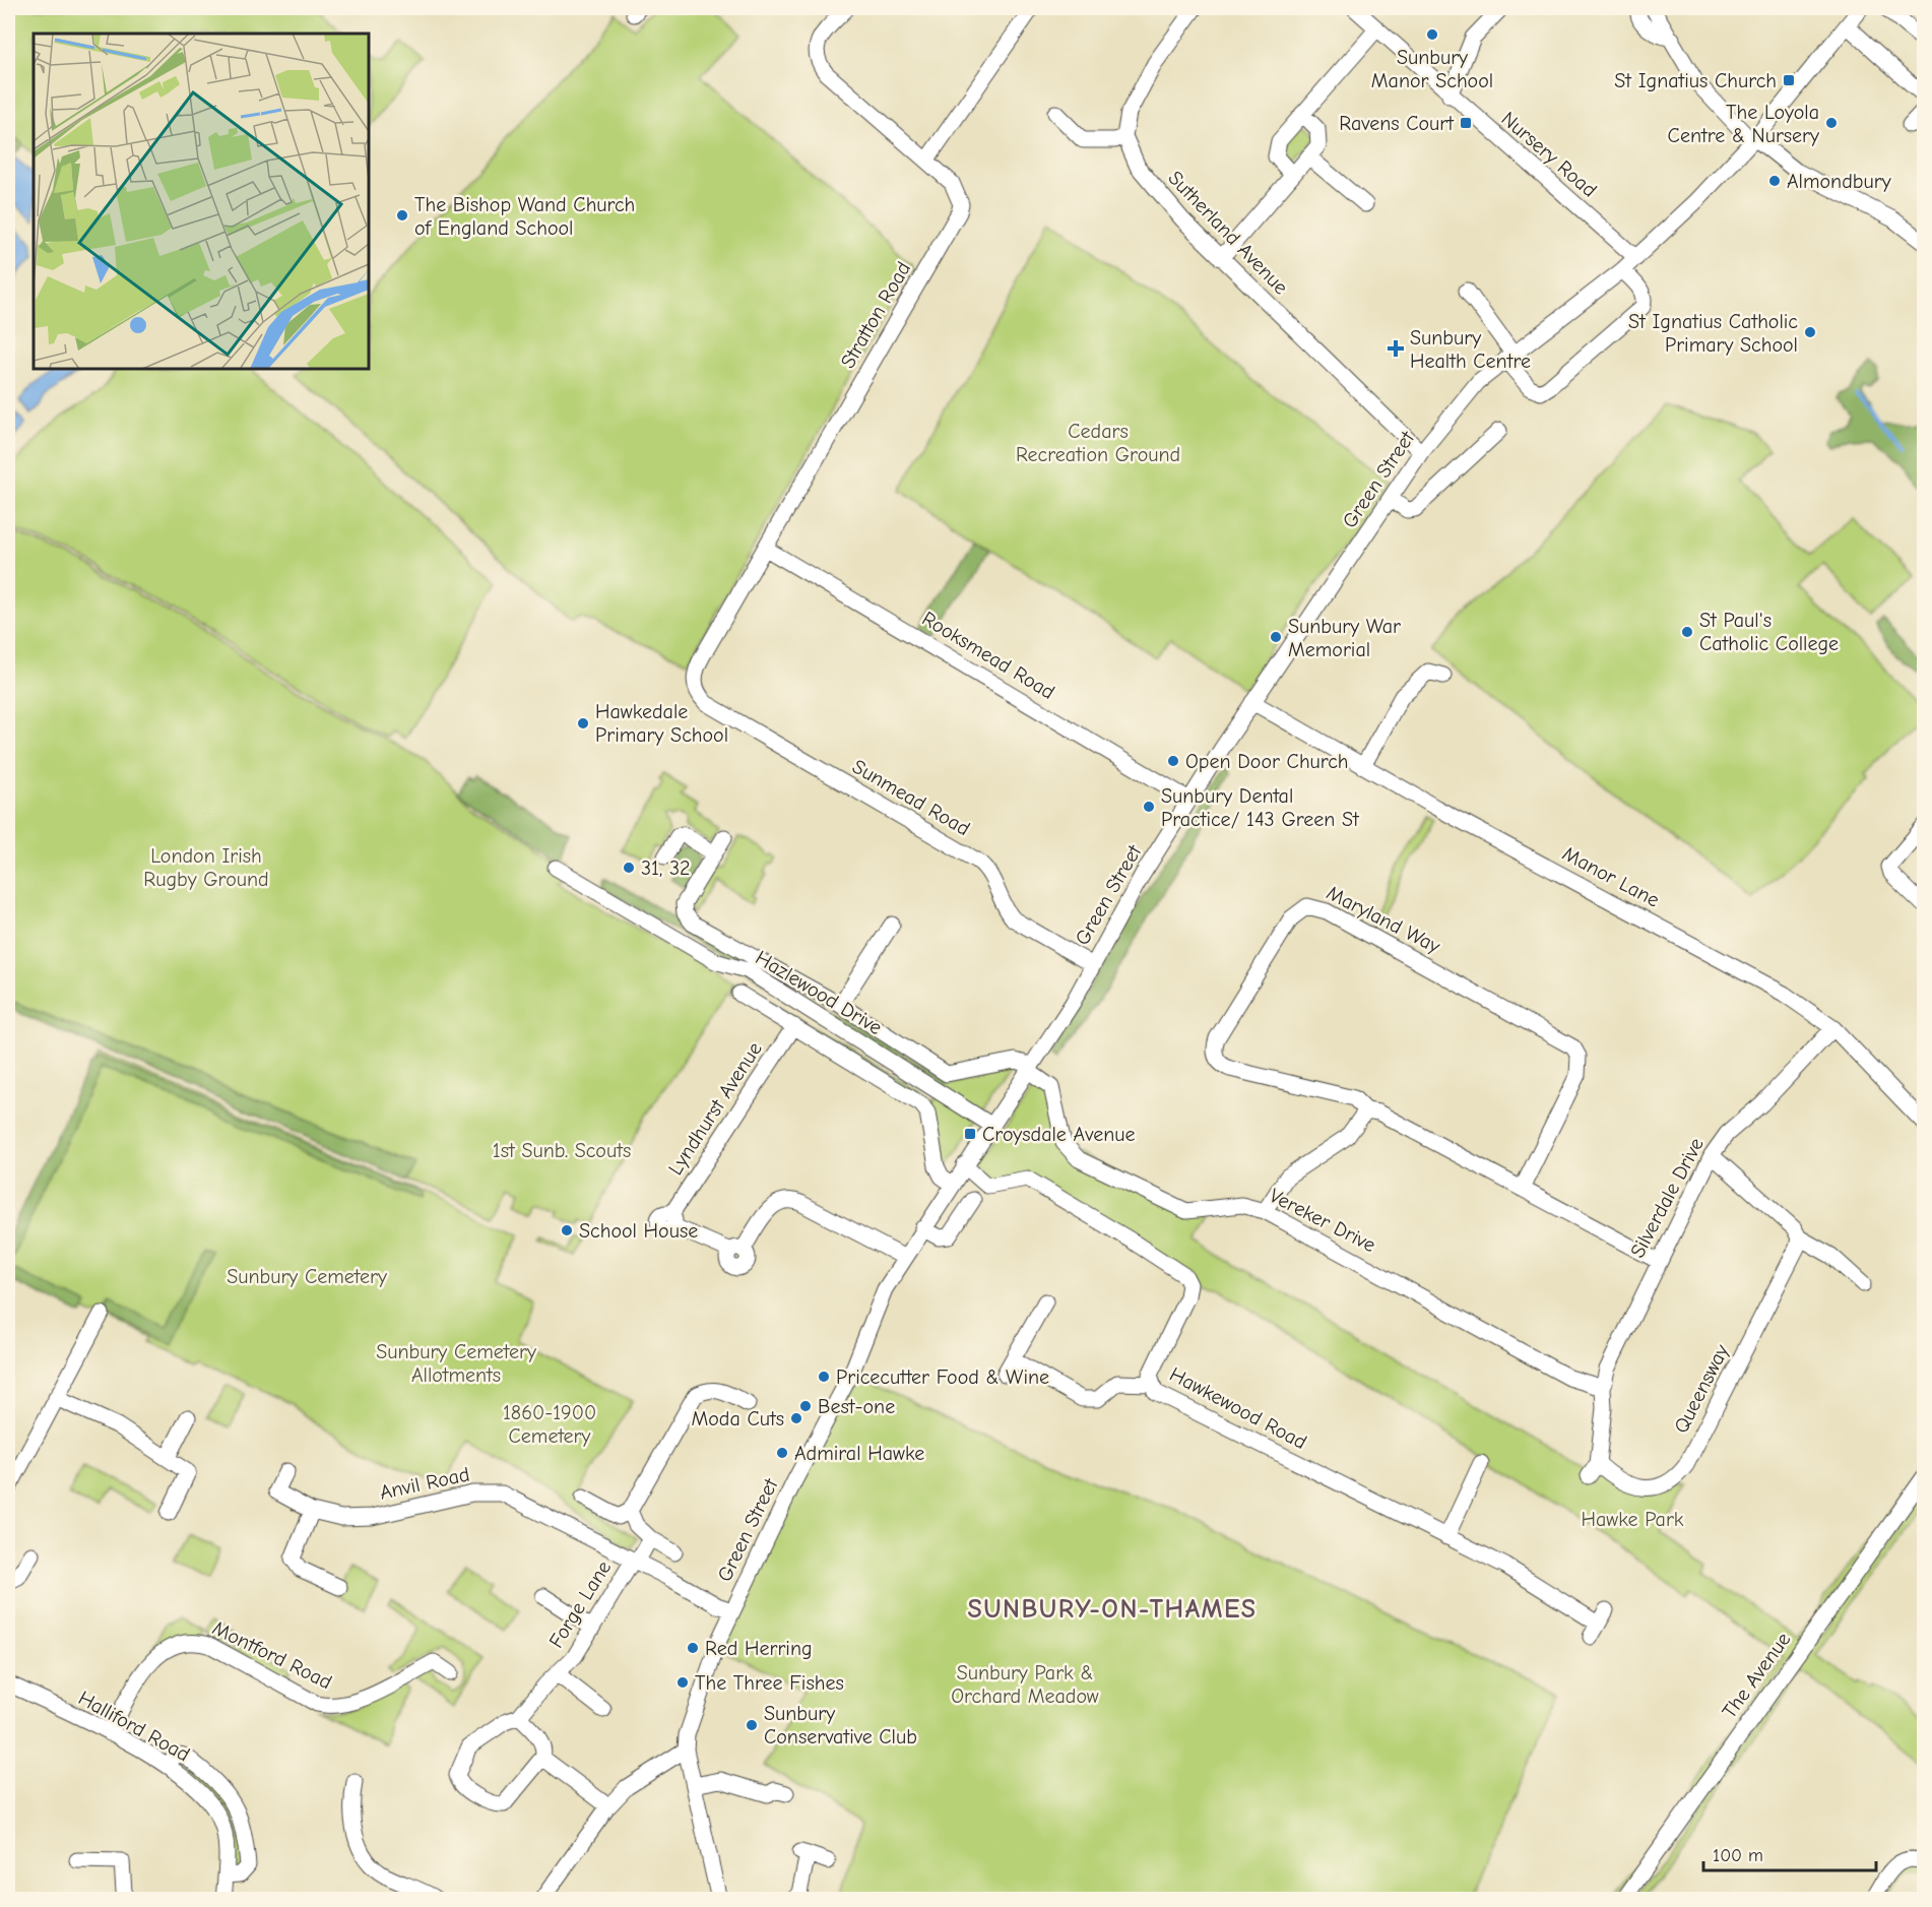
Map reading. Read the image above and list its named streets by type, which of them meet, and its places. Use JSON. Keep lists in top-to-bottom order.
{
  "streets": {
    "street": [
      "Nursery Road",
      "Sutherland Avenue",
      "Stratton Road",
      "Green Street",
      "Rooksmead Road",
      "Sunmead Road",
      "Manor Lane",
      "Maryland Way",
      "Hazlewood Drive",
      "Lyndhurst Avenue",
      "Silverdale Drive",
      "Vereker Drive",
      "Queensway",
      "Hawkewood Road",
      "Anvil Road",
      "Forge Lane",
      "Montford Road",
      "The Avenue",
      "Halliford Road"
    ]
  },
  "crossings": [
    ["Nursery Road", "Green Street"],
    ["Sutherland Avenue", "Green Street"],
    ["Stratton Road", "Rooksmead Road"],
    ["Stratton Road", "Sunmead Road"],
    ["Green Street", "Rooksmead Road"],
    ["Green Street", "Sunmead Road"],
    ["Green Street", "Manor Lane"],
    ["Green Street", "Hazlewood Drive"],
    ["Green Street", "Lyndhurst Avenue"],
    ["Green Street", "Vereker Drive"],
    ["Green Street", "Hawkewood Road"],
    ["Green Street", "Forge Lane"],
    ["Manor Lane", "Silverdale Drive"],
    ["Maryland Way", "Silverdale Drive"],
    ["Silverdale Drive", "Vereker Drive"],
    ["Anvil Road", "Forge Lane"],
    ["Montford Road", "Halliford Road"]
  ],
  "districts": ["SUNBURY-ON-THAMES"],
  "parks": [
    "Cedars Recreation Ground",
    "London Irish Rugby Ground",
    "1st Sunb. Scouts",
    "Sunbury Cemetery",
    "Sunbury Cemetery Allotments",
    "1860-1900 Cemetery",
    "Hawke Park",
    "Sunbury Park & Orchard Meadow"
  ],
  "places": {
    "other": [
      "Sunbury Manor School",
      "The Loyola Centre & Nursery",
      "Almondbury",
      "The Bishop Wand Church of England School",
      "St Ignatius Catholic Primary School",
      "St Paul's Catholic College",
      "Sunbury War Memorial",
      "Hawkedale Primary School",
      "Open Door Church",
      "Sunbury Dental Practice/ 143 Green St",
      "31, 32",
      "School House",
      "Pricecutter Food & Wine",
      "Best-one",
      "Moda Cuts",
      "Admiral Hawke",
      "Red Herring",
      "The Three Fishes",
      "Sunbury Conservative Club"
    ],
    "transit": ["St Ignatius Church", "Ravens Court", "Croysdale Avenue"],
    "health": ["Sunbury Health Centre"]
  },
  "scale_bar": "100 m"
}
